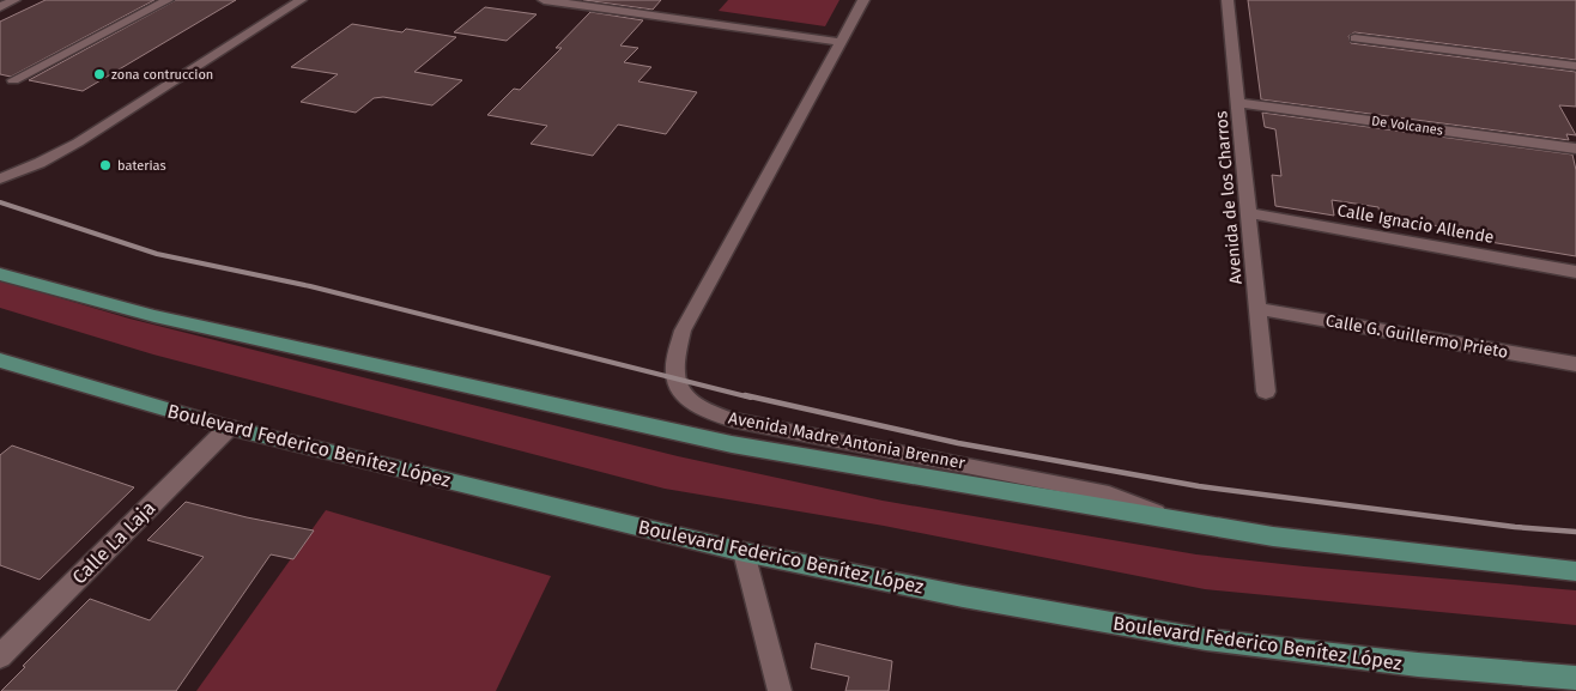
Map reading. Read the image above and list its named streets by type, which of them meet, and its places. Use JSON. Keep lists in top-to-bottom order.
{
  "streets": {
    "main road": ["Boulevard Federico Benítez López"],
    "street": [
      "De Volcanes",
      "Avenida de los Charros",
      "Calle Ignacio Allende",
      "Calle G. Guillermo Prieto",
      "Avenida Madre Antonia Brenner",
      "Calle La Laja"
    ]
  },
  "crossings": [
    ["De Volcanes", "Avenida de los Charros"],
    ["Avenida de los Charros", "Calle Ignacio Allende"],
    ["Avenida de los Charros", "Calle G. Guillermo Prieto"],
    ["Boulevard Federico Benítez López", "Calle La Laja"]
  ],
  "places": ["zona contruccion", "baterias"]
}
